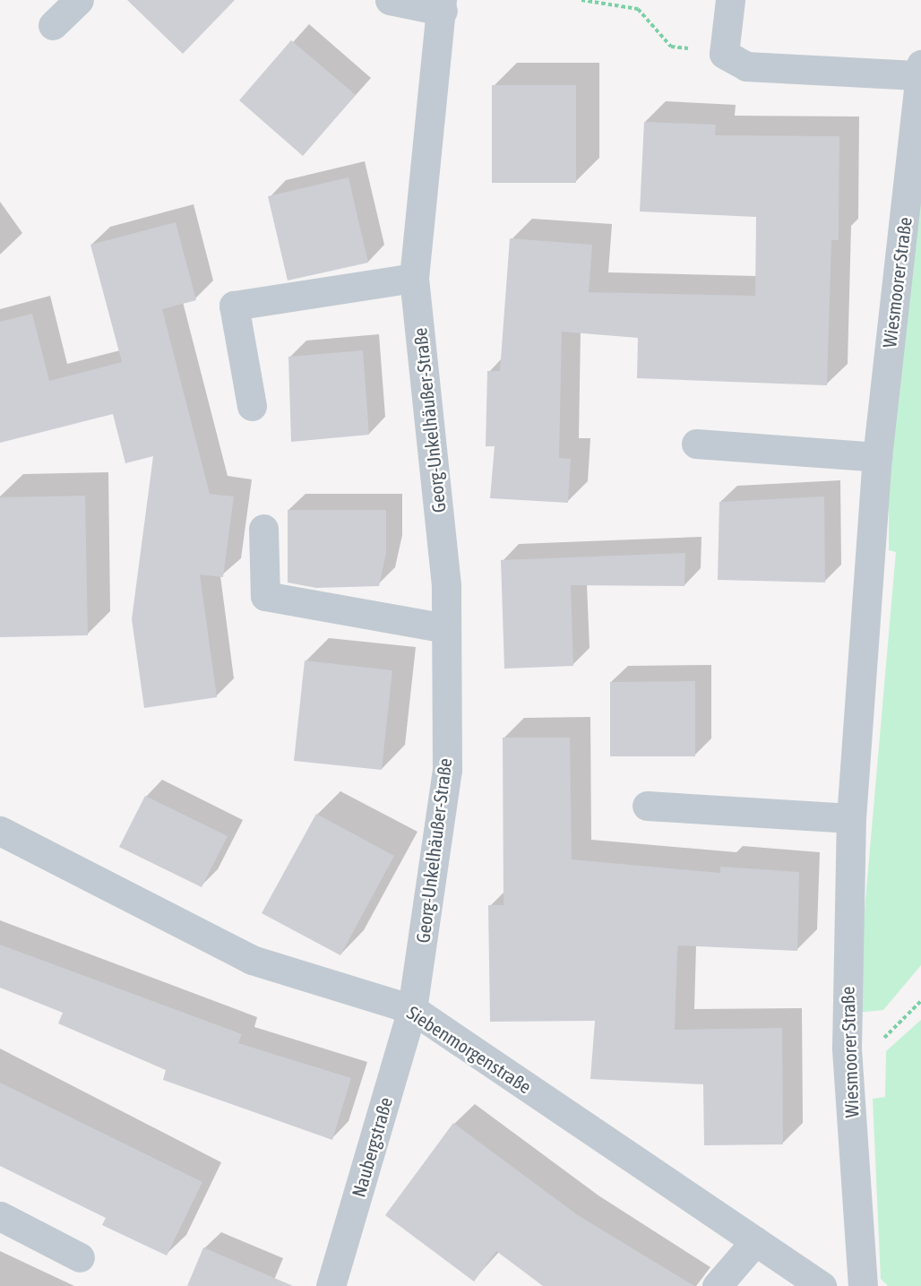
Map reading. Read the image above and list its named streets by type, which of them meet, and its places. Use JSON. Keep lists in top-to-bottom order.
{
  "streets": {
    "street": [
      "Wiesmoorer Straße",
      "Georg-Unkelhäußer-Straße",
      "Siebenmorgenstraße",
      "Naubergstraße"
    ]
  },
  "crossings": [
    ["Georg-Unkelhäußer-Straße", "Siebenmorgenstraße"],
    ["Georg-Unkelhäußer-Straße", "Naubergstraße"],
    ["Siebenmorgenstraße", "Naubergstraße"]
  ]
}
